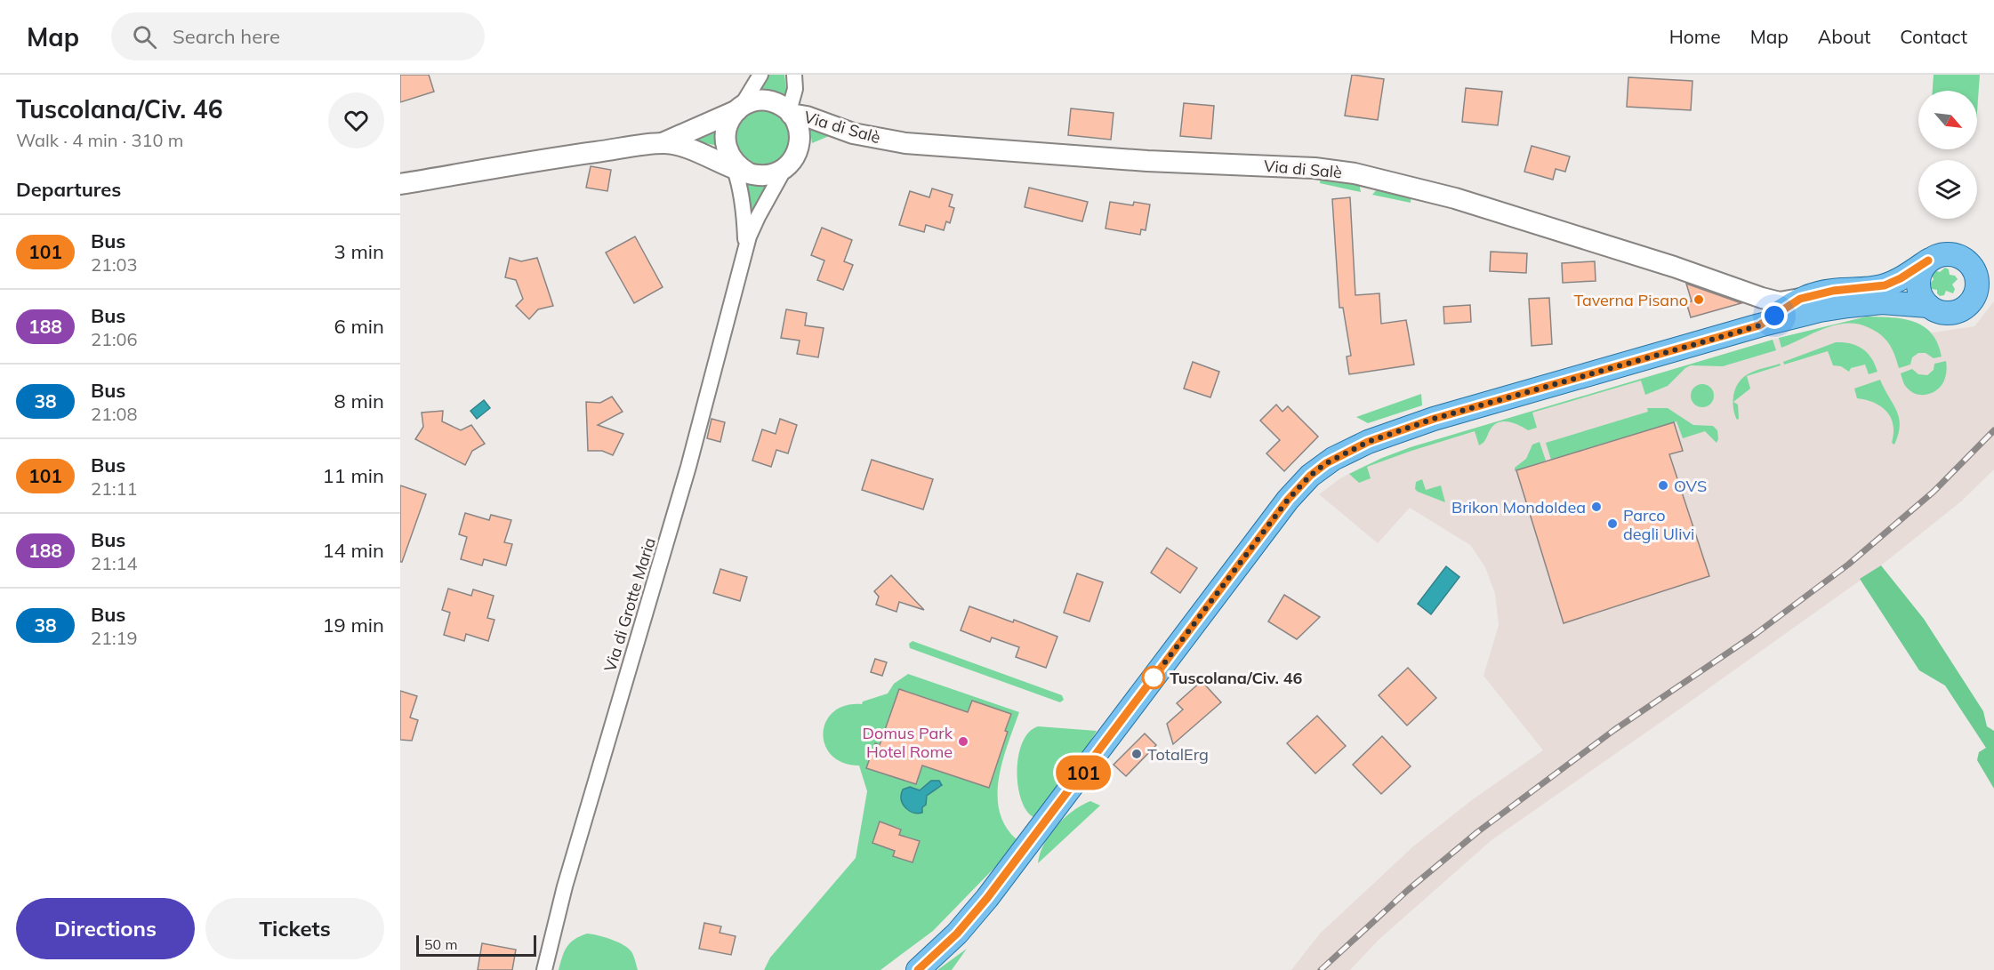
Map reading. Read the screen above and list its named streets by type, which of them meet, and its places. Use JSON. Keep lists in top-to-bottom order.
{
  "streets": {
    "main road": ["Via di Salè"],
    "street": ["Via di Grotte Maria"]
  },
  "crossings": [
    ["Via di Salè", "Via di Grotte Maria"]
  ],
  "places": [
    "Taverna Pisano",
    "OVS",
    "Brikon MondoIdea",
    "Parco degli Ulivi",
    "Tuscolana/Civ. 46",
    "Domus Park Hotel Rome",
    "TotalErg"
  ],
  "lines": ["bus line 101"],
  "scale_bar": "50 m",
  "north": "bottom right",
  "page": {
    "header": "Map",
    "search": "Search here",
    "nav": [
      "Home",
      "Map",
      "About",
      "Contact"
    ],
    "heading": [
      ["Tuscolana/Civ. 46", "Walk · 4 min · 310 m"],
      "Departures"
    ],
    "on_map": "101",
    "list": [
      {
        "mark": "101",
        "name": "Bus",
        "note": "21:03",
        "value": "3 min"
      },
      {
        "mark": "188",
        "name": "Bus",
        "note": "21:06",
        "value": "6 min"
      },
      {
        "mark": "38",
        "name": "Bus",
        "note": "21:08",
        "value": "8 min"
      },
      {
        "mark": "101",
        "name": "Bus",
        "note": "21:11",
        "value": "11 min"
      },
      {
        "mark": "188",
        "name": "Bus",
        "note": "21:14",
        "value": "14 min"
      },
      {
        "mark": "38",
        "name": "Bus",
        "note": "21:19",
        "value": "19 min"
      }
    ],
    "buttons": ["Directions", "Tickets"],
    "scale": "50 m"
  }
}
